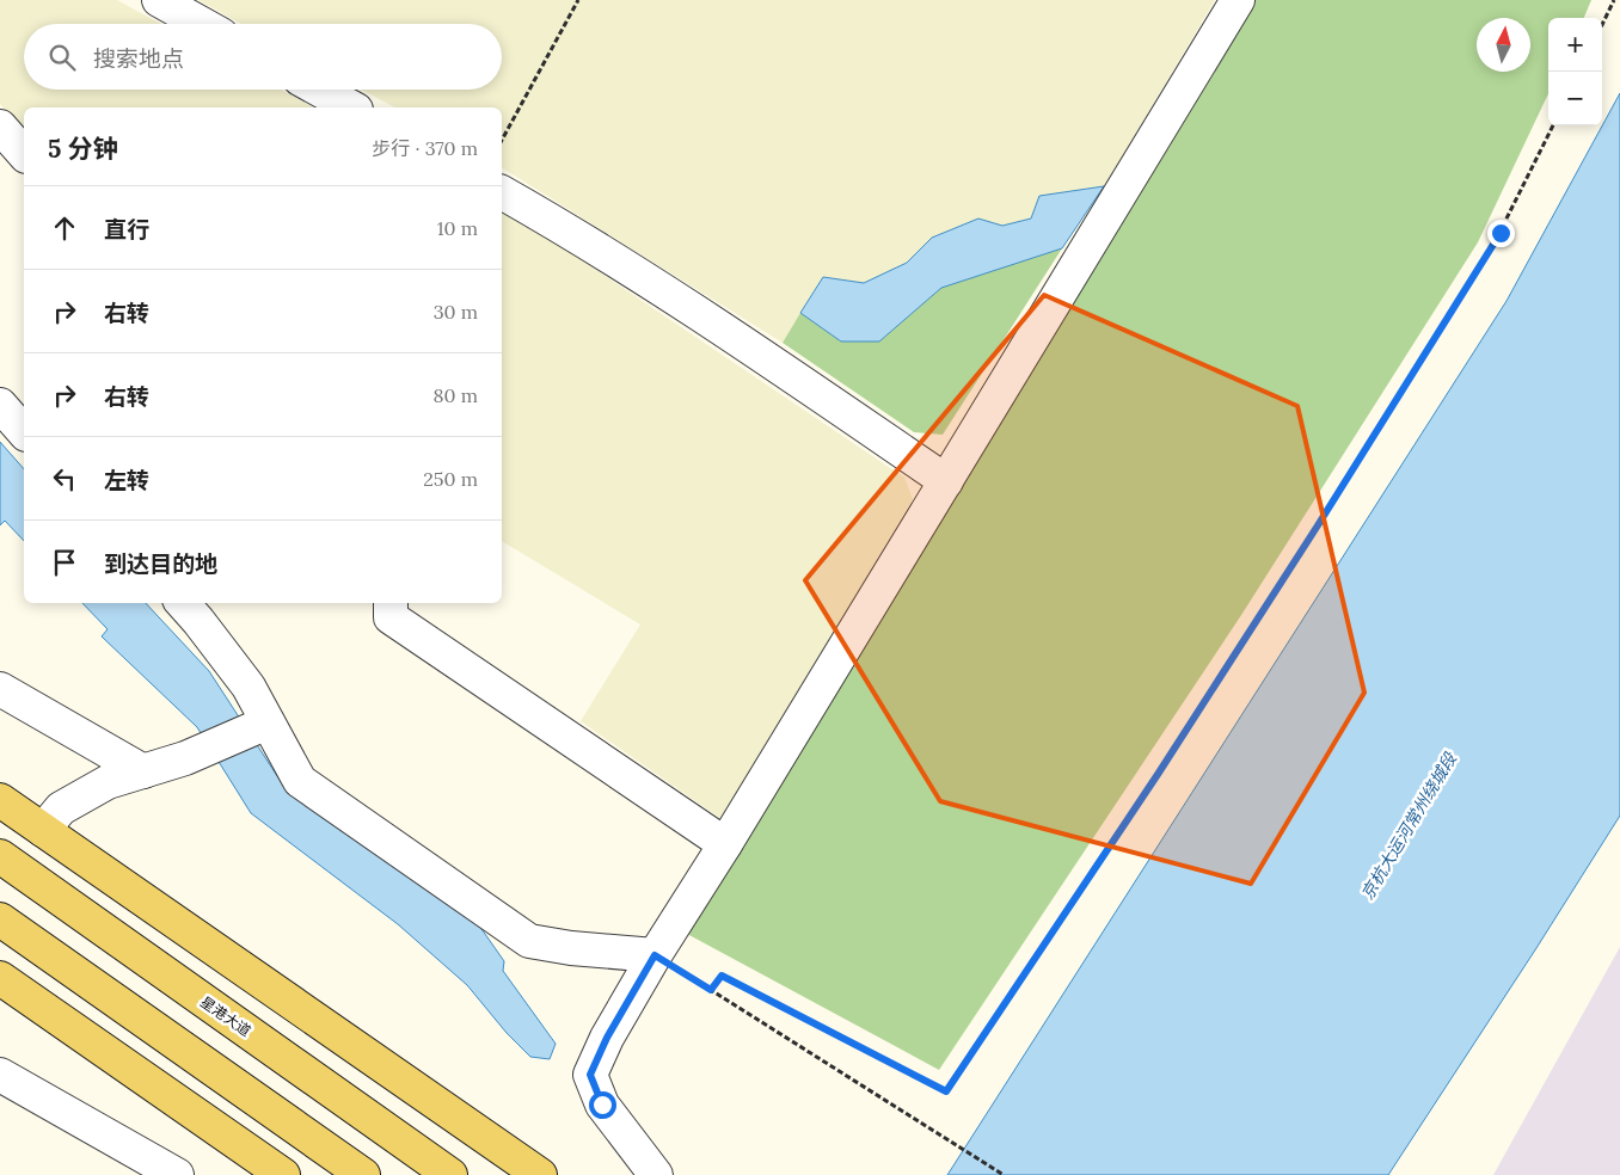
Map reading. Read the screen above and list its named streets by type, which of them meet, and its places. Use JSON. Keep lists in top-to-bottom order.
{
  "streets": {
    "main road": ["星港大道"]
  },
  "water": ["京杭大运河常州绕城段"],
  "north": "top",
  "page": {
    "map_buttons": ["+", "−"],
    "search": "搜索地点",
    "heading": ["5 分钟", "步行 · 370 m"],
    "list": [
      ["直行", "10 m"],
      ["右转", "30 m"],
      ["右转", "80 m"],
      ["左转", "250 m"],
      "到达目的地"
    ]
  }
}
